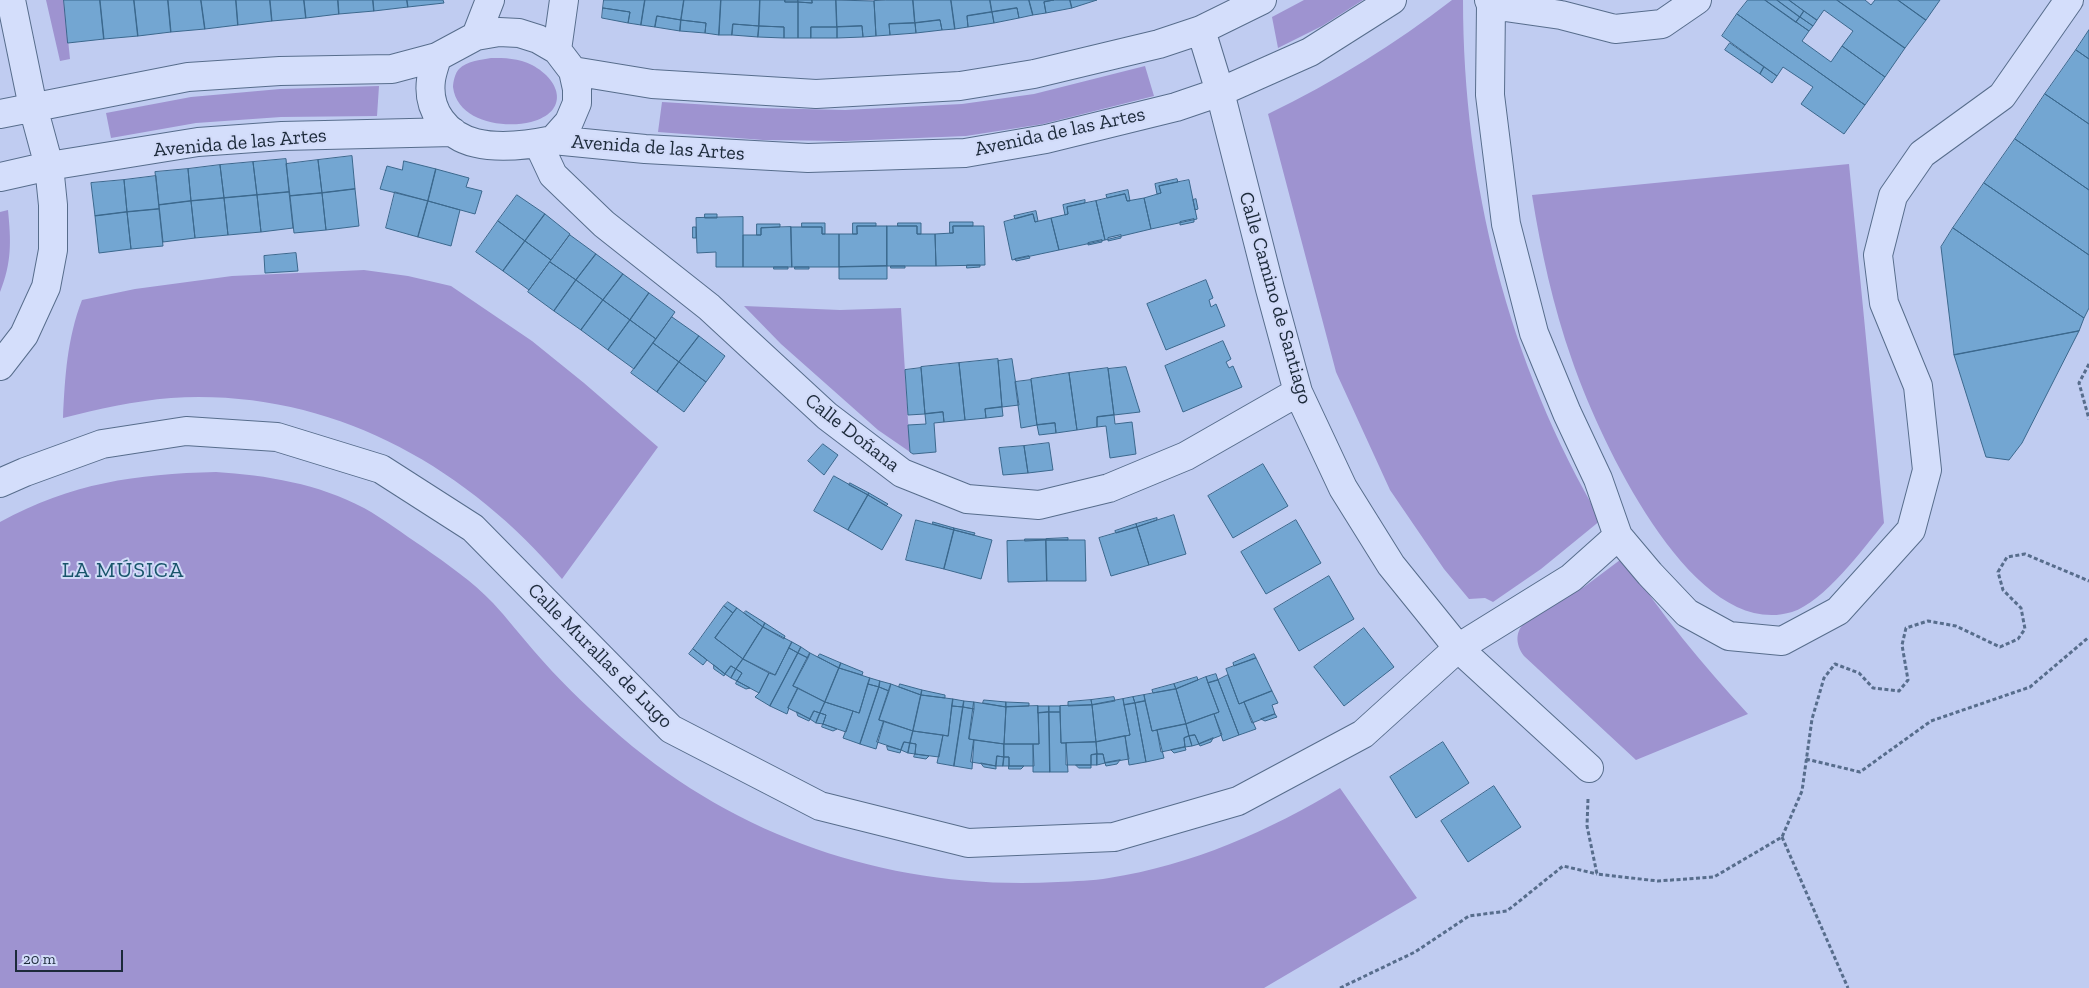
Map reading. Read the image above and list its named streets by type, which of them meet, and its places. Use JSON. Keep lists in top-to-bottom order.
{
  "streets": {
    "street": [
      "Avenida de las Artes",
      "Calle Camino de Santiago",
      "Calle Doñana",
      "Calle Murallas de Lugo"
    ]
  },
  "crossings": [
    ["Avenida de las Artes", "Calle Camino de Santiago"],
    ["Avenida de las Artes", "Calle Doñana"],
    ["Calle Camino de Santiago", "Calle Doñana"],
    ["Calle Camino de Santiago", "Calle Murallas de Lugo"]
  ],
  "districts": ["LA MÚSICA"],
  "scale_bar": "20 m"
}
